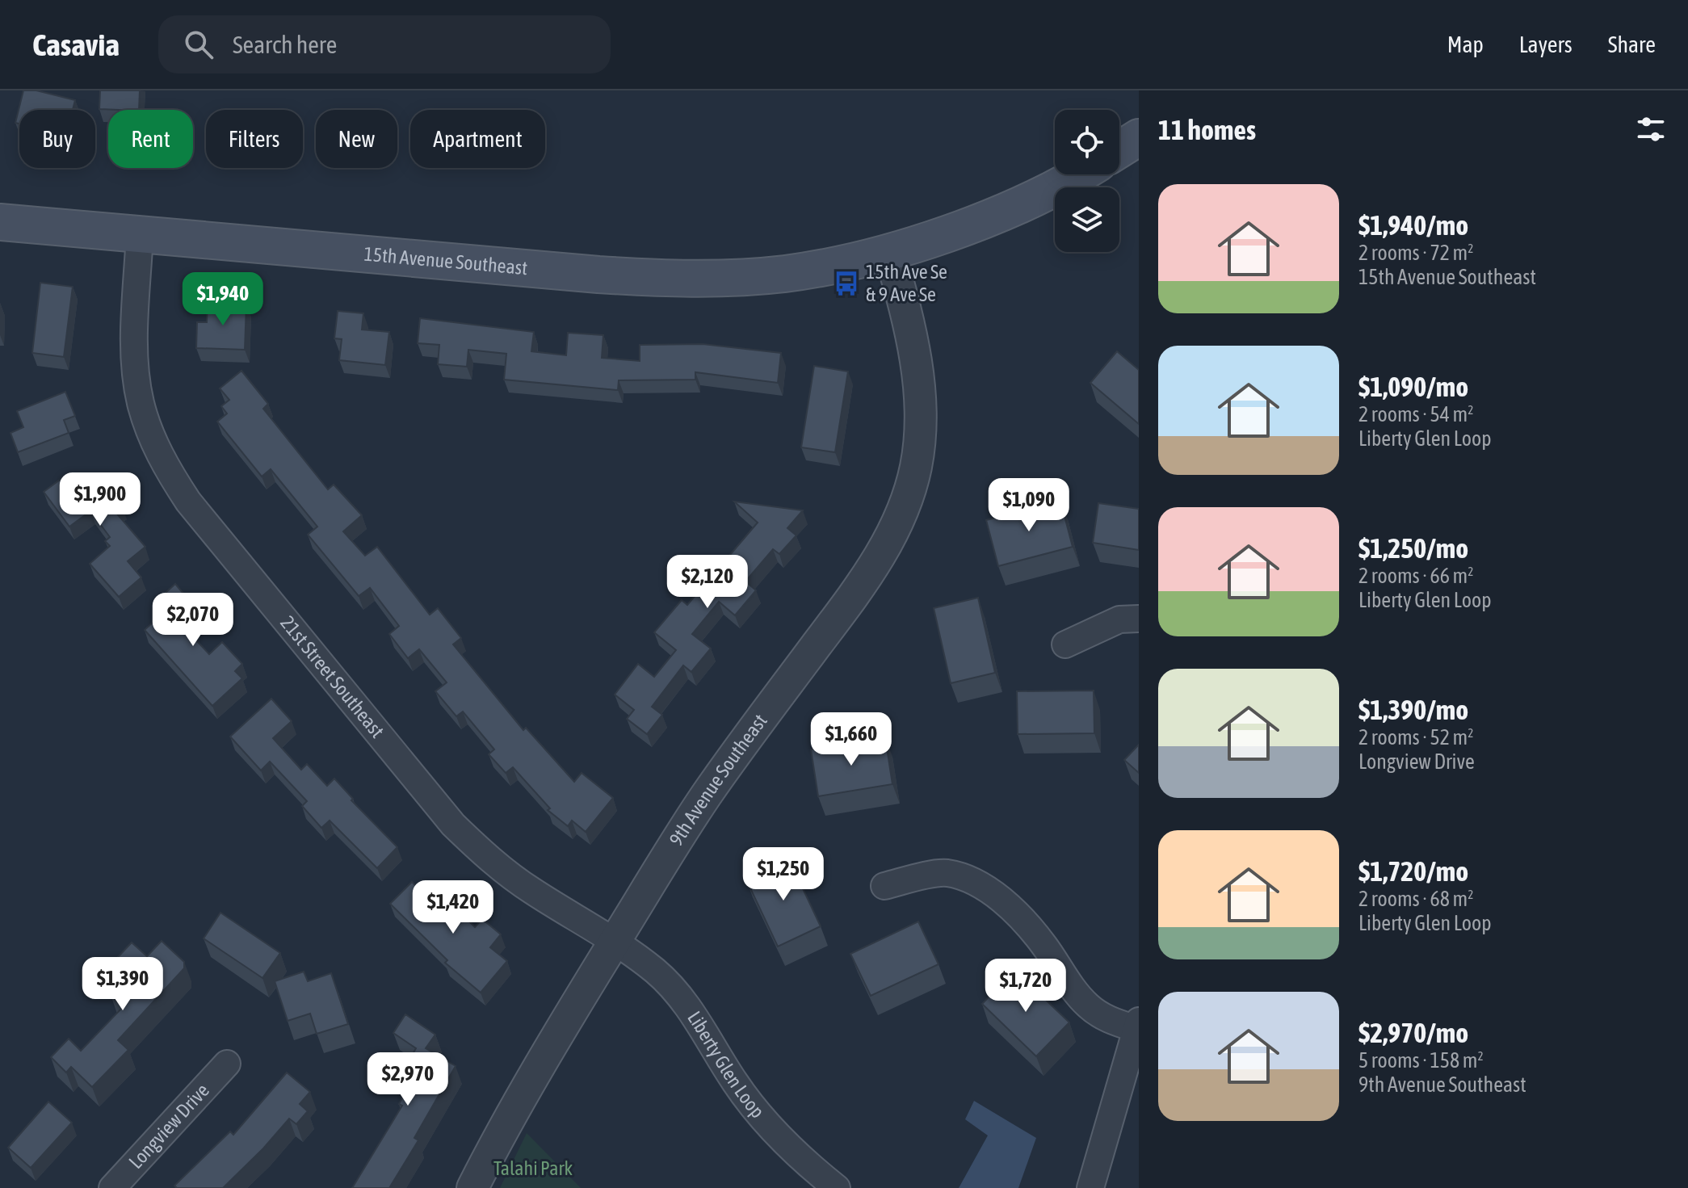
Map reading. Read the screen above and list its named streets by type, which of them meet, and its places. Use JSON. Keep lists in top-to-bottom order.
{
  "streets": {
    "main road": ["15th Avenue Southeast"],
    "street": [
      "21st Street Southeast",
      "9th Avenue Southeast",
      "Liberty Glen Loop",
      "Longview Drive"
    ]
  },
  "crossings": [
    ["15th Avenue Southeast", "21st Street Southeast"],
    ["15th Avenue Southeast", "9th Avenue Southeast"],
    ["21st Street Southeast", "9th Avenue Southeast"],
    ["21st Street Southeast", "Liberty Glen Loop"],
    ["9th Avenue Southeast", "Liberty Glen Loop"]
  ],
  "parks": ["Talahi Park"],
  "places": {
    "bus stop": ["15th Ave Se & 9 Ave Se"]
  },
  "page": {
    "header": "Casavia",
    "search": "Search here",
    "nav": ["Map", "Layers", "Share"],
    "heading": "11 homes",
    "chip": [
      "Buy",
      "Rent",
      "Filters",
      "New",
      "Apartment"
    ],
    "list": [
      {
        "name": "$1,940/mo",
        "note": "2 rooms · 72 m² · 15th Avenue Southeast"
      },
      {
        "name": "$1,090/mo",
        "note": "2 rooms · 54 m² · Liberty Glen Loop"
      },
      {
        "name": "$1,250/mo",
        "note": "2 rooms · 66 m² · Liberty Glen Loop"
      },
      {
        "name": "$1,390/mo",
        "note": "2 rooms · 52 m² · Longview Drive"
      },
      {
        "name": "$1,720/mo",
        "note": "2 rooms · 68 m² · Liberty Glen Loop"
      },
      {
        "name": "$2,970/mo",
        "note": "5 rooms · 158 m² · 9th Avenue Southeast"
      }
    ],
    "price": [
      "$1,940",
      "$1,900",
      "$1,090",
      "$2,120",
      "$2,070",
      "$1,660",
      "$1,250",
      "$1,420",
      "$1,390",
      "$1,720",
      "$2,970"
    ]
  }
}
